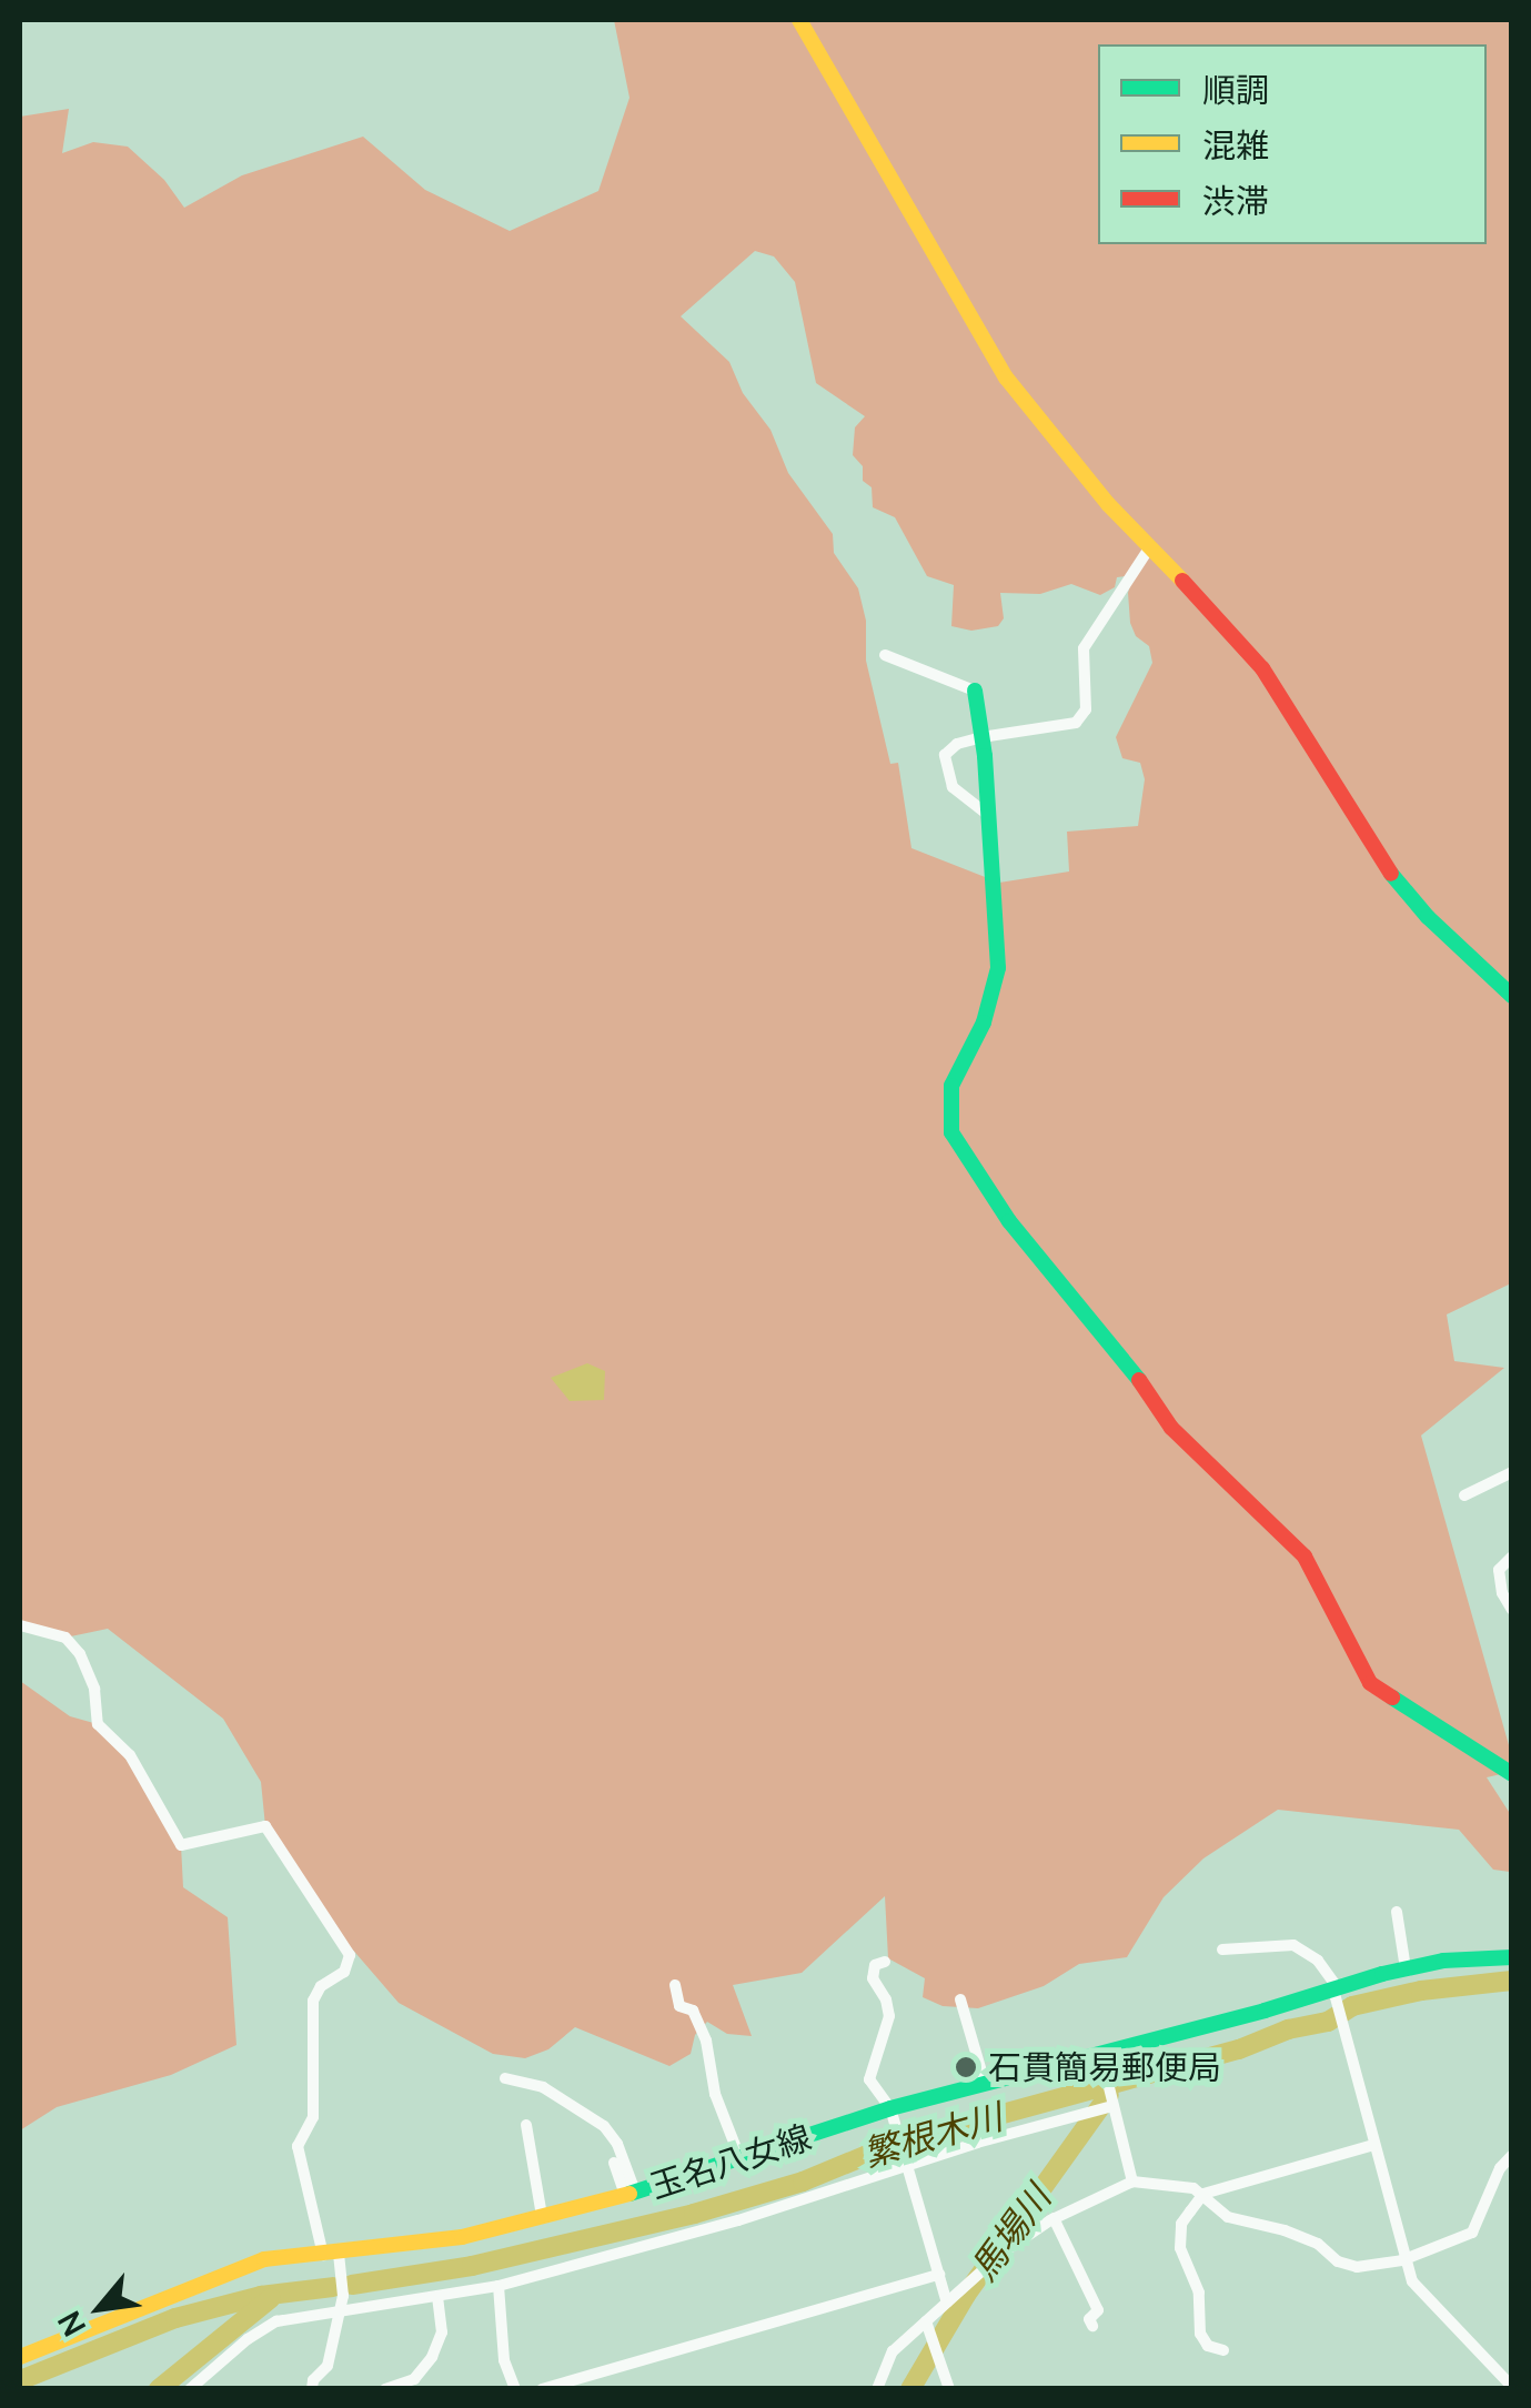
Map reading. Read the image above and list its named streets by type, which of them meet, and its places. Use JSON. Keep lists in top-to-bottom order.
{
  "streets": {
    "street": ["玉名八女線"]
  },
  "water": ["繁根木川", "馬場川"],
  "places": ["石貫簡易郵便局"],
  "legend": ["順調", "混雑", "渋滞"],
  "north": "bottom left"
}
